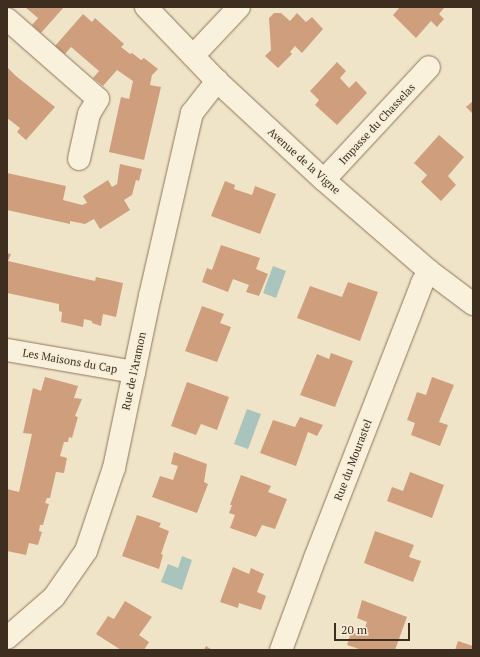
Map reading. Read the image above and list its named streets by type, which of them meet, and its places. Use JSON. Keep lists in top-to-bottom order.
{
  "streets": {
    "street": [
      "Impasse du Chasselas",
      "Avenue de la Vigne",
      "Les Maisons du Cap",
      "Rue de l'Aramon",
      "Rue du Mourastel"
    ]
  },
  "crossings": [
    ["Impasse du Chasselas", "Avenue de la Vigne"],
    ["Avenue de la Vigne", "Rue de l'Aramon"],
    ["Avenue de la Vigne", "Rue du Mourastel"],
    ["Les Maisons du Cap", "Rue de l'Aramon"]
  ],
  "scale_bar": "20 m"
}
